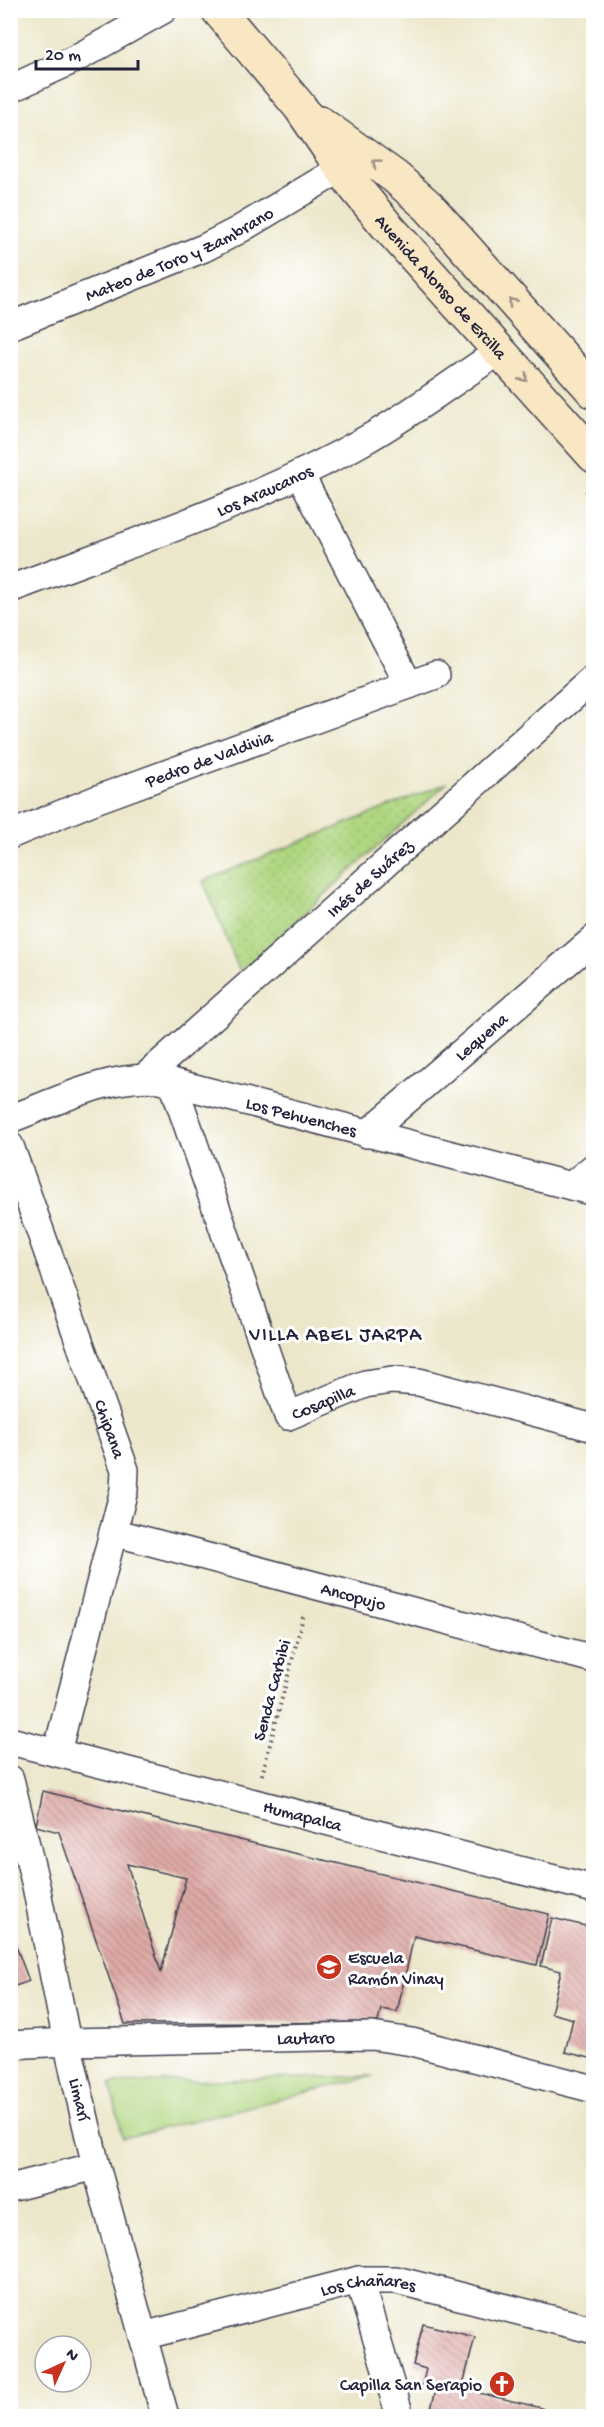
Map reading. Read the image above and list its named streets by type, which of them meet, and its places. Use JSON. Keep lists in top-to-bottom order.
{
  "streets": {
    "main road": ["Avenida Alonso de Ercilla"],
    "street": [
      "Mateo de Toro y Zambrano",
      "Los Araucanos",
      "Pedro de Valdivia",
      "Inés de Suárez",
      "Lequena",
      "Los Pehuenches",
      "Cosapilla",
      "Chipana",
      "Ancopujo",
      "Humapalca",
      "Lautaro",
      "Limarí",
      "Los Chañares"
    ],
    "path": ["Senda Carbibi"]
  },
  "crossings": [
    ["Mateo de Toro y Zambrano", "Avenida Alonso de Ercilla"],
    ["Avenida Alonso de Ercilla", "Los Araucanos"],
    ["Inés de Suárez", "Los Pehuenches"],
    ["Lequena", "Los Pehuenches"],
    ["Los Pehuenches", "Cosapilla"],
    ["Chipana", "Ancopujo"],
    ["Chipana", "Humapalca"],
    ["Ancopujo", "Senda Carbibi"],
    ["Senda Carbibi", "Humapalca"],
    ["Lautaro", "Limarí"],
    ["Limarí", "Los Chañares"]
  ],
  "districts": ["VILLA ABEL JARPA"],
  "places": {
    "school or university": ["Escuela Ramón Vinay"],
    "church": ["Capilla San Serapio"]
  },
  "scale_bar": "20 m",
  "north": "top right"
}
